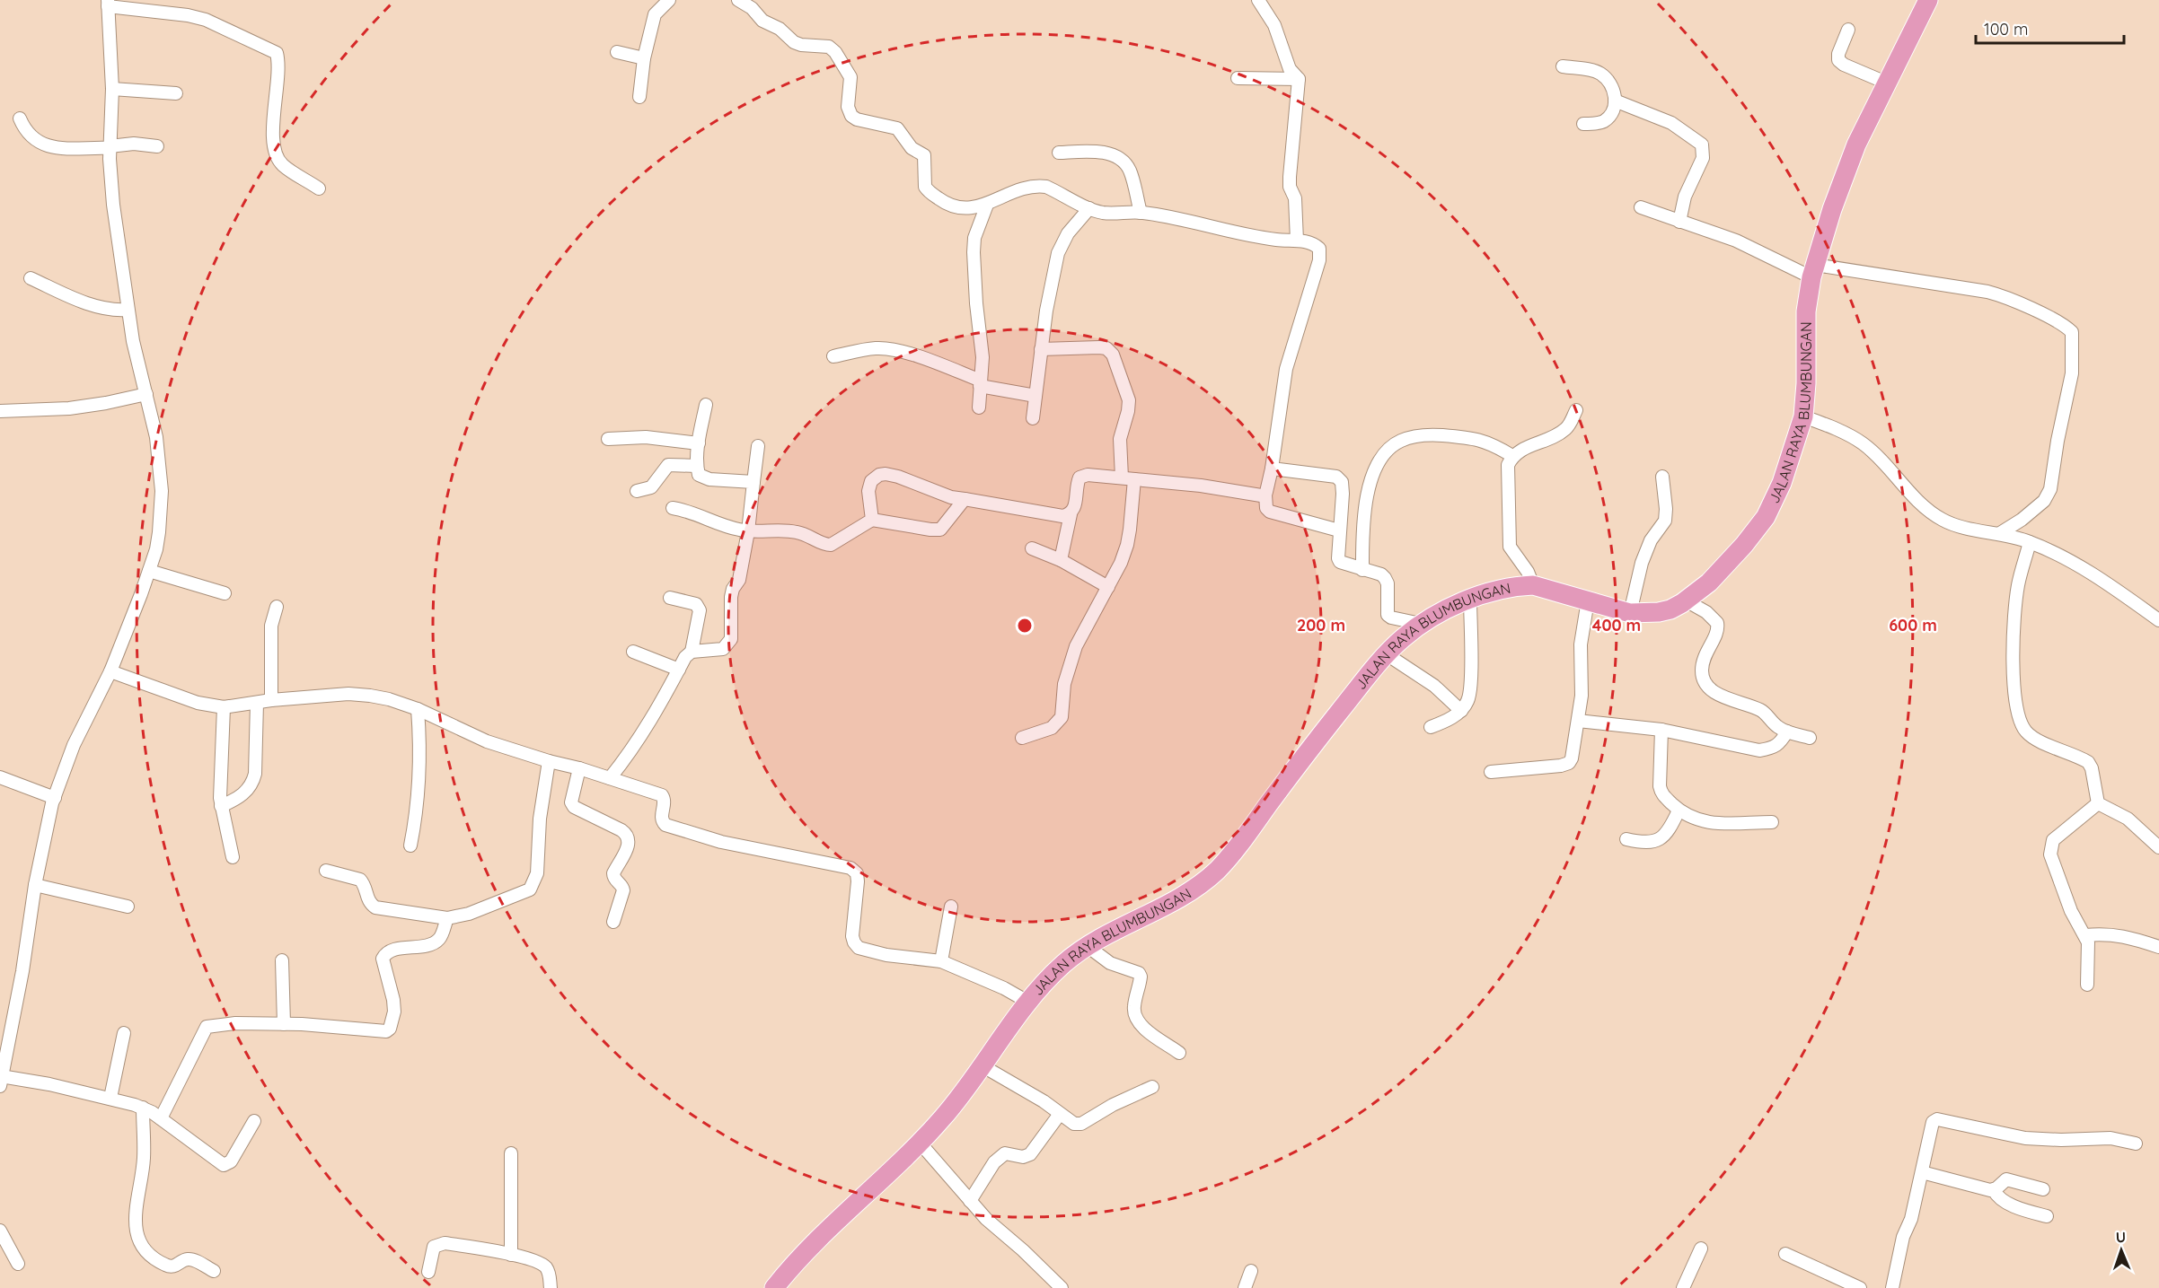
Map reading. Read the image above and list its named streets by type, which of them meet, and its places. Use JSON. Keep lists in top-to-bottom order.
{
  "streets": {
    "main road": ["JALAN RAYA BLUMBUNGAN"]
  },
  "scale_bar": "100 m",
  "north": "top",
  "rings": ["200 m", "400 m", "600 m"]
}
